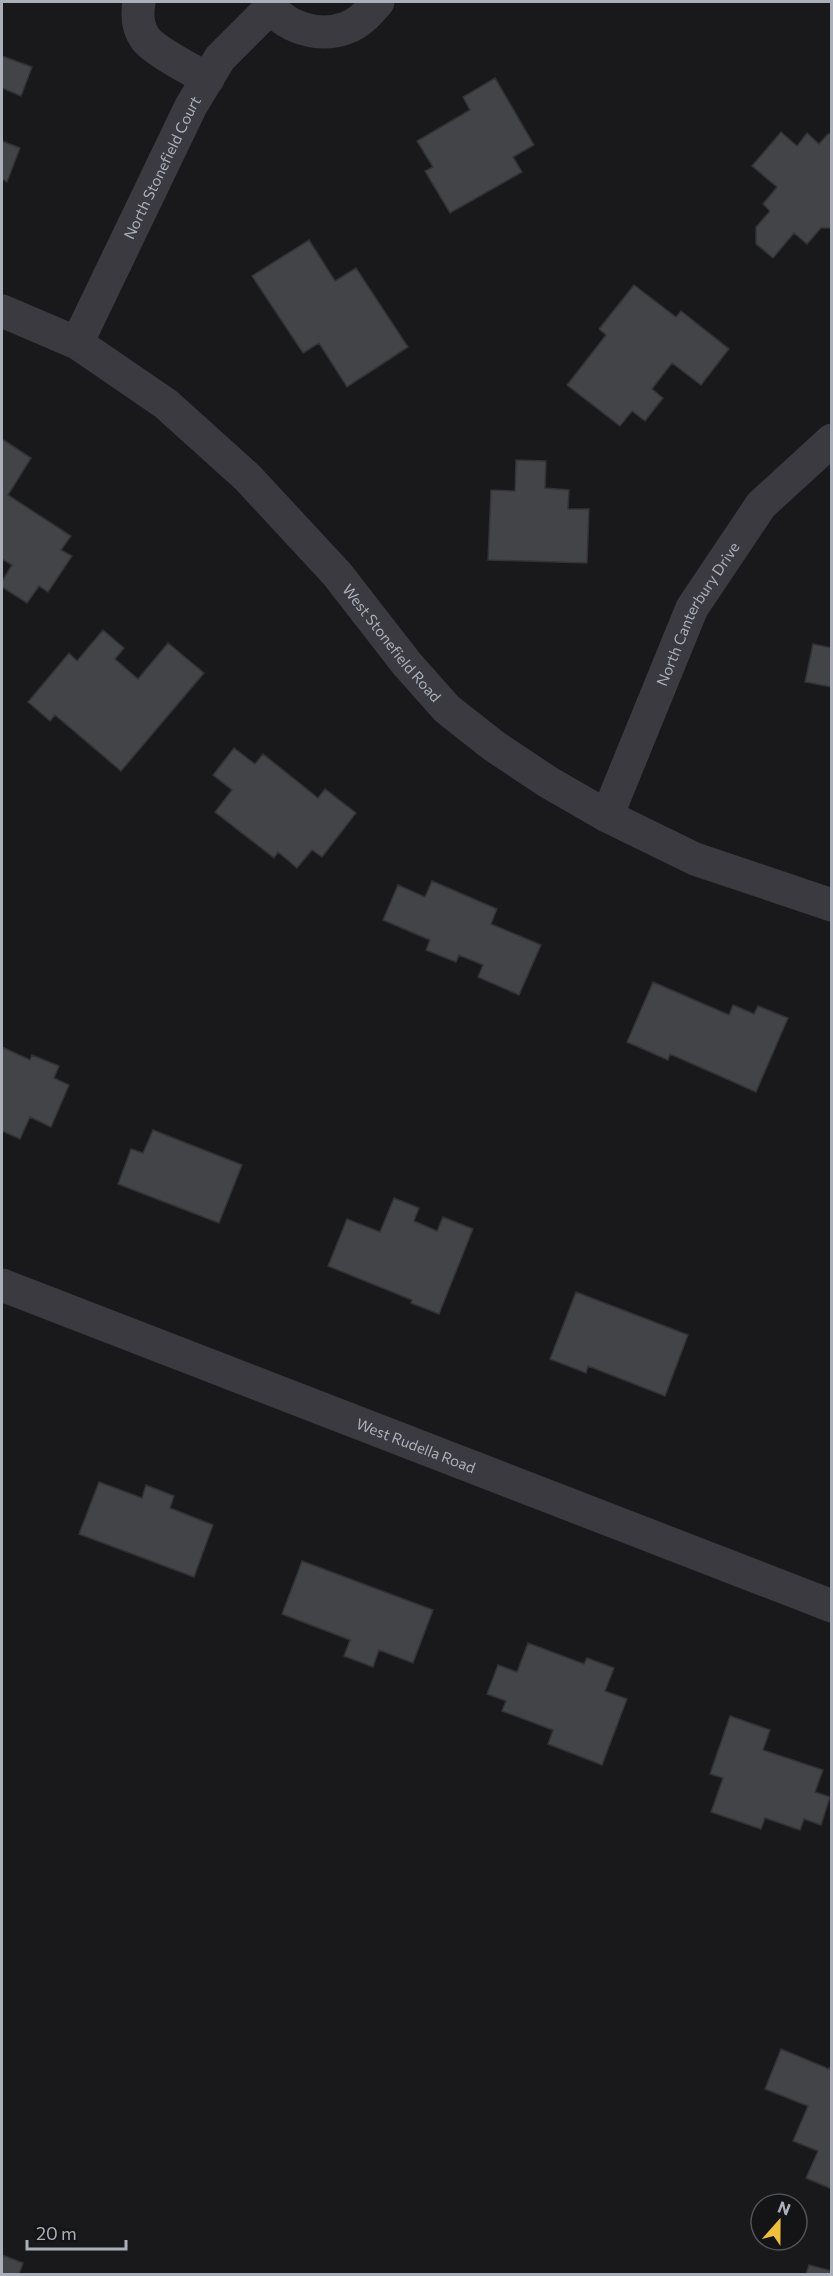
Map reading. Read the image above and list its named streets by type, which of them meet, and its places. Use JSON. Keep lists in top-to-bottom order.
{
  "streets": {
    "street": [
      "North Stonefield Court",
      "North Canterbury Drive",
      "West Stonefield Road",
      "West Rudella Road"
    ]
  },
  "crossings": [
    ["North Stonefield Court", "West Stonefield Road"],
    ["North Canterbury Drive", "West Stonefield Road"]
  ],
  "scale_bar": "20 m",
  "north": "top"
}
